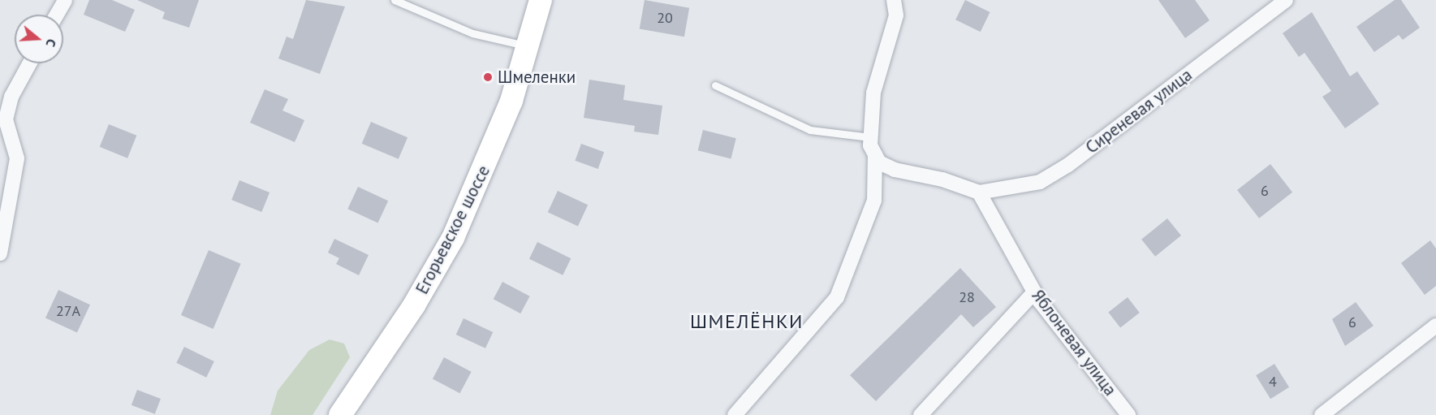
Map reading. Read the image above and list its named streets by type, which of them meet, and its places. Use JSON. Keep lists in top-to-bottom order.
{
  "streets": {
    "main road": ["Егорьевское шоссе"],
    "street": ["Сиреневая улица", "Яблоневая улица"]
  },
  "crossings": [
    ["Сиреневая улица", "Яблоневая улица"]
  ],
  "districts": ["ШМЕЛЁНКИ"],
  "places": ["Шмеленки"],
  "house_numbers": [
    "20",
    "6",
    "28",
    "27А",
    "6",
    "4"
  ],
  "north": "right"
}
